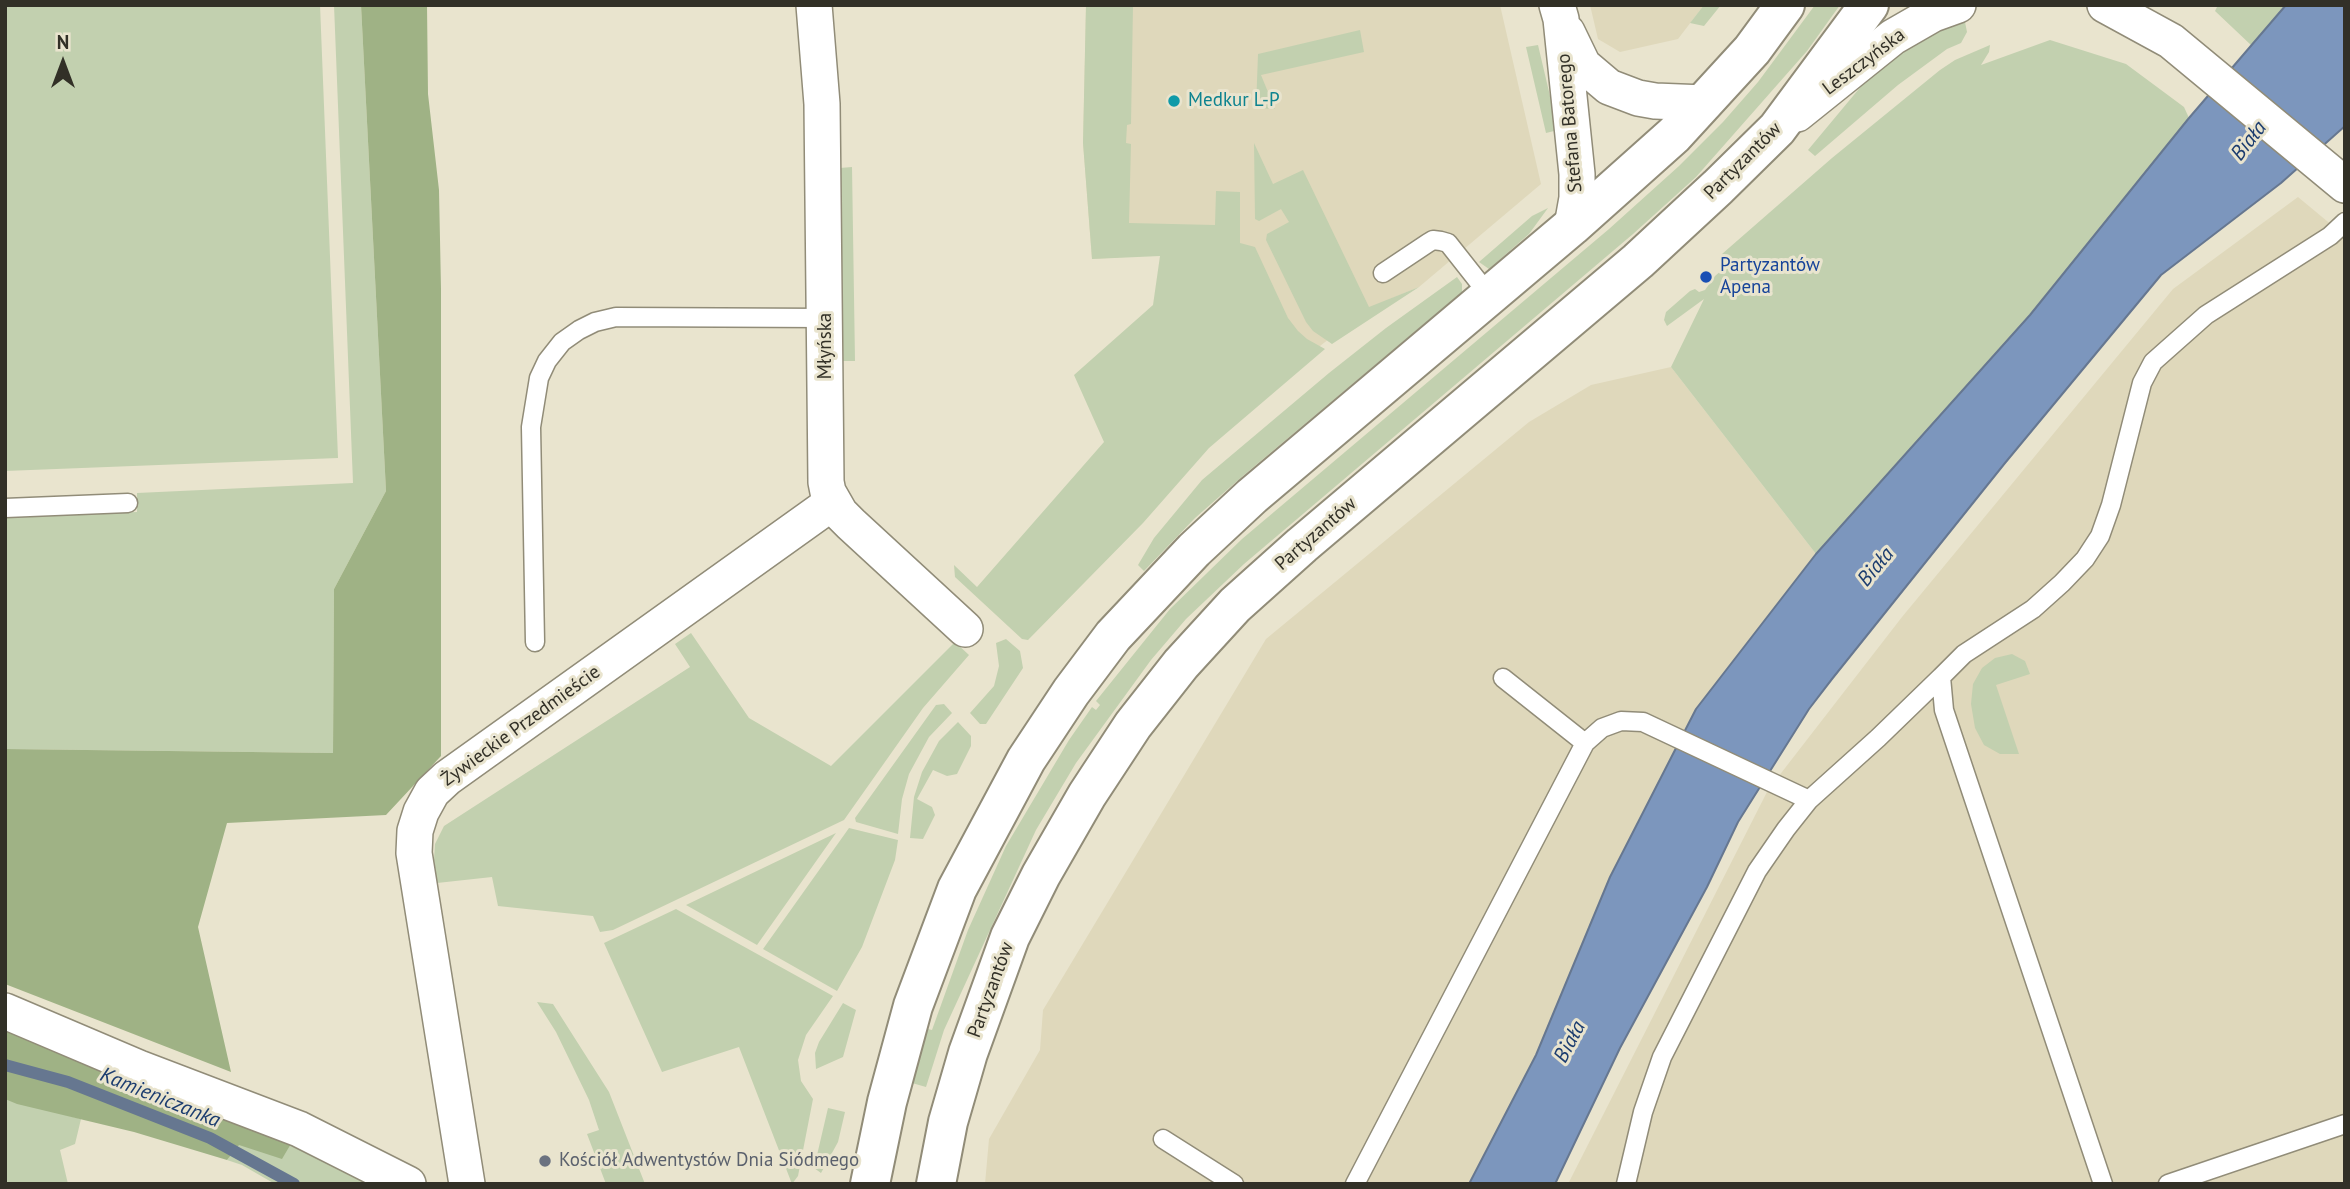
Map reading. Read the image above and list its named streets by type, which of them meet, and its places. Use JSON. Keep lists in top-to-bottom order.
{
  "streets": {
    "main road": ["Partyzantów"],
    "street": [
      "Leszczyńska",
      "Stefana Batorego",
      "Młyńska",
      "Żywieckie Przedmieście"
    ]
  },
  "crossings": [
    ["Leszczyńska", "Partyzantów"],
    ["Młyńska", "Żywieckie Przedmieście"]
  ],
  "water": ["Biała", "Kamieniczanka"],
  "places": ["Medkur L-P", "Partyzantów Apena", "Kościół Adwentystów Dnia Siódmego"],
  "north": "top"
}
